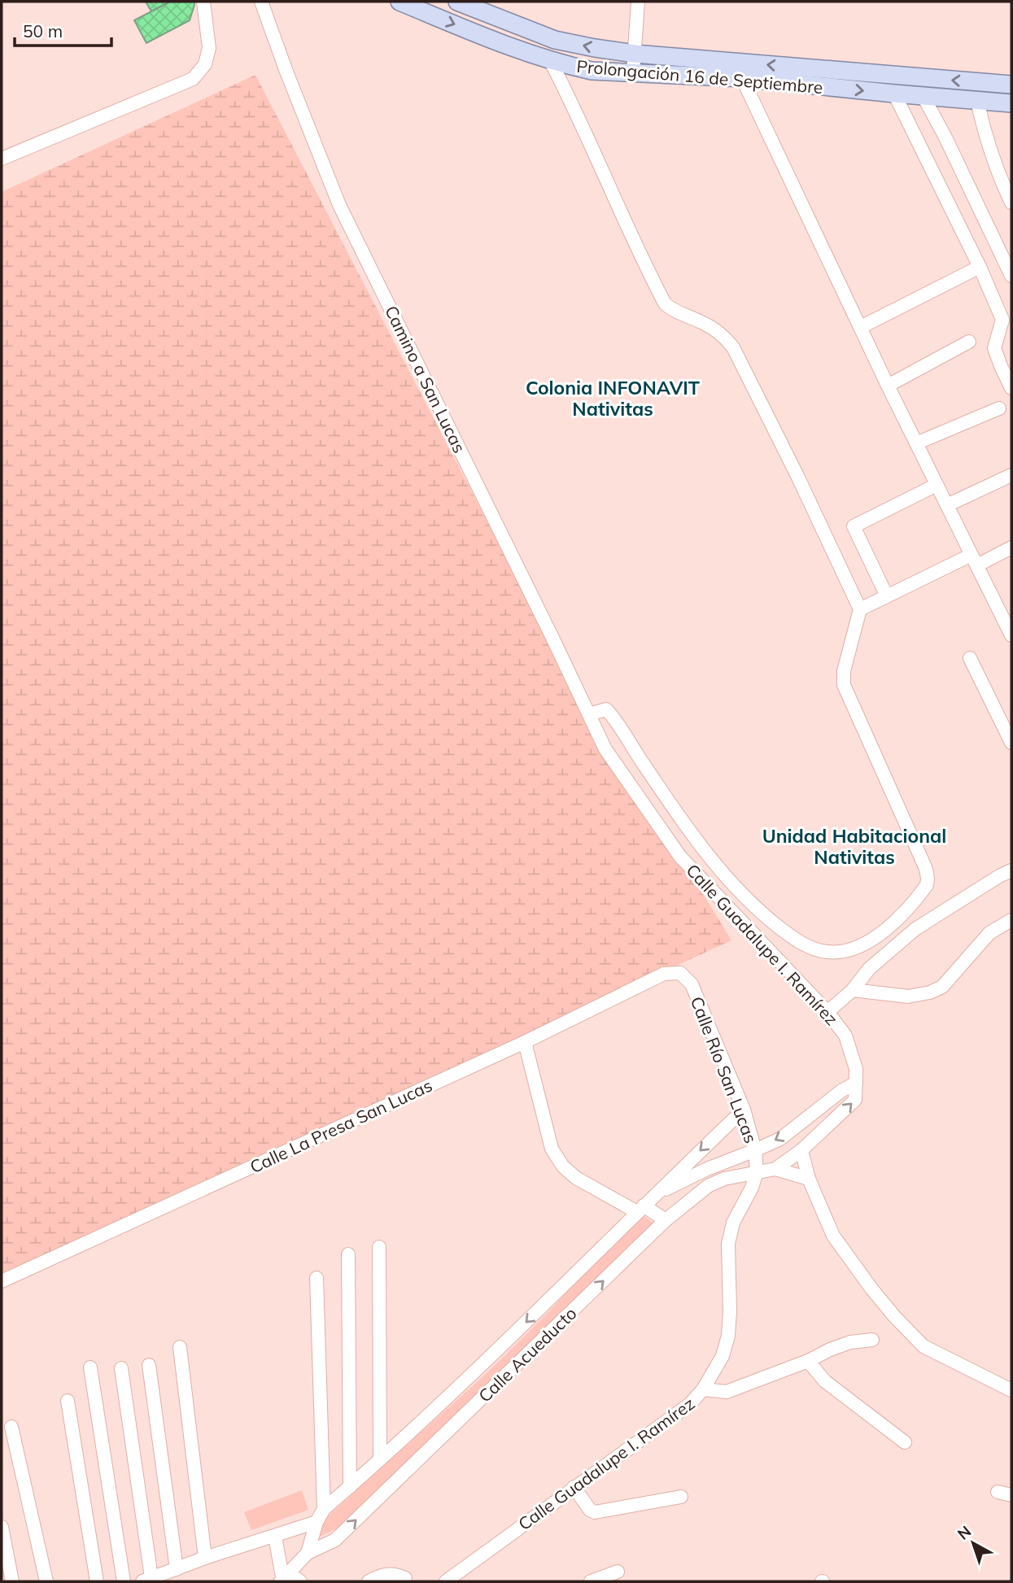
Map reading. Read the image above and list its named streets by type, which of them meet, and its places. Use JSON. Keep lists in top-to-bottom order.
{
  "streets": {
    "main road": ["Prolongación 16 de Septiembre"],
    "street": [
      "Camino a San Lucas",
      "Calle Guadalupe I. Ramírez",
      "Calle Río San Lucas",
      "Calle La Presa San Lucas",
      "Calle Acueducto"
    ]
  },
  "crossings": [
    ["Camino a San Lucas", "Calle Guadalupe I. Ramírez"],
    ["Calle Guadalupe I. Ramírez", "Calle Río San Lucas"],
    ["Calle Guadalupe I. Ramírez", "Calle Acueducto"],
    ["Calle Río San Lucas", "Calle La Presa San Lucas"],
    ["Calle Río San Lucas", "Calle Acueducto"]
  ],
  "districts": ["Colonia INFONAVIT Nativitas", "Unidad Habitacional Nativitas"],
  "scale_bar": "50 m",
  "north": "top left"
}
